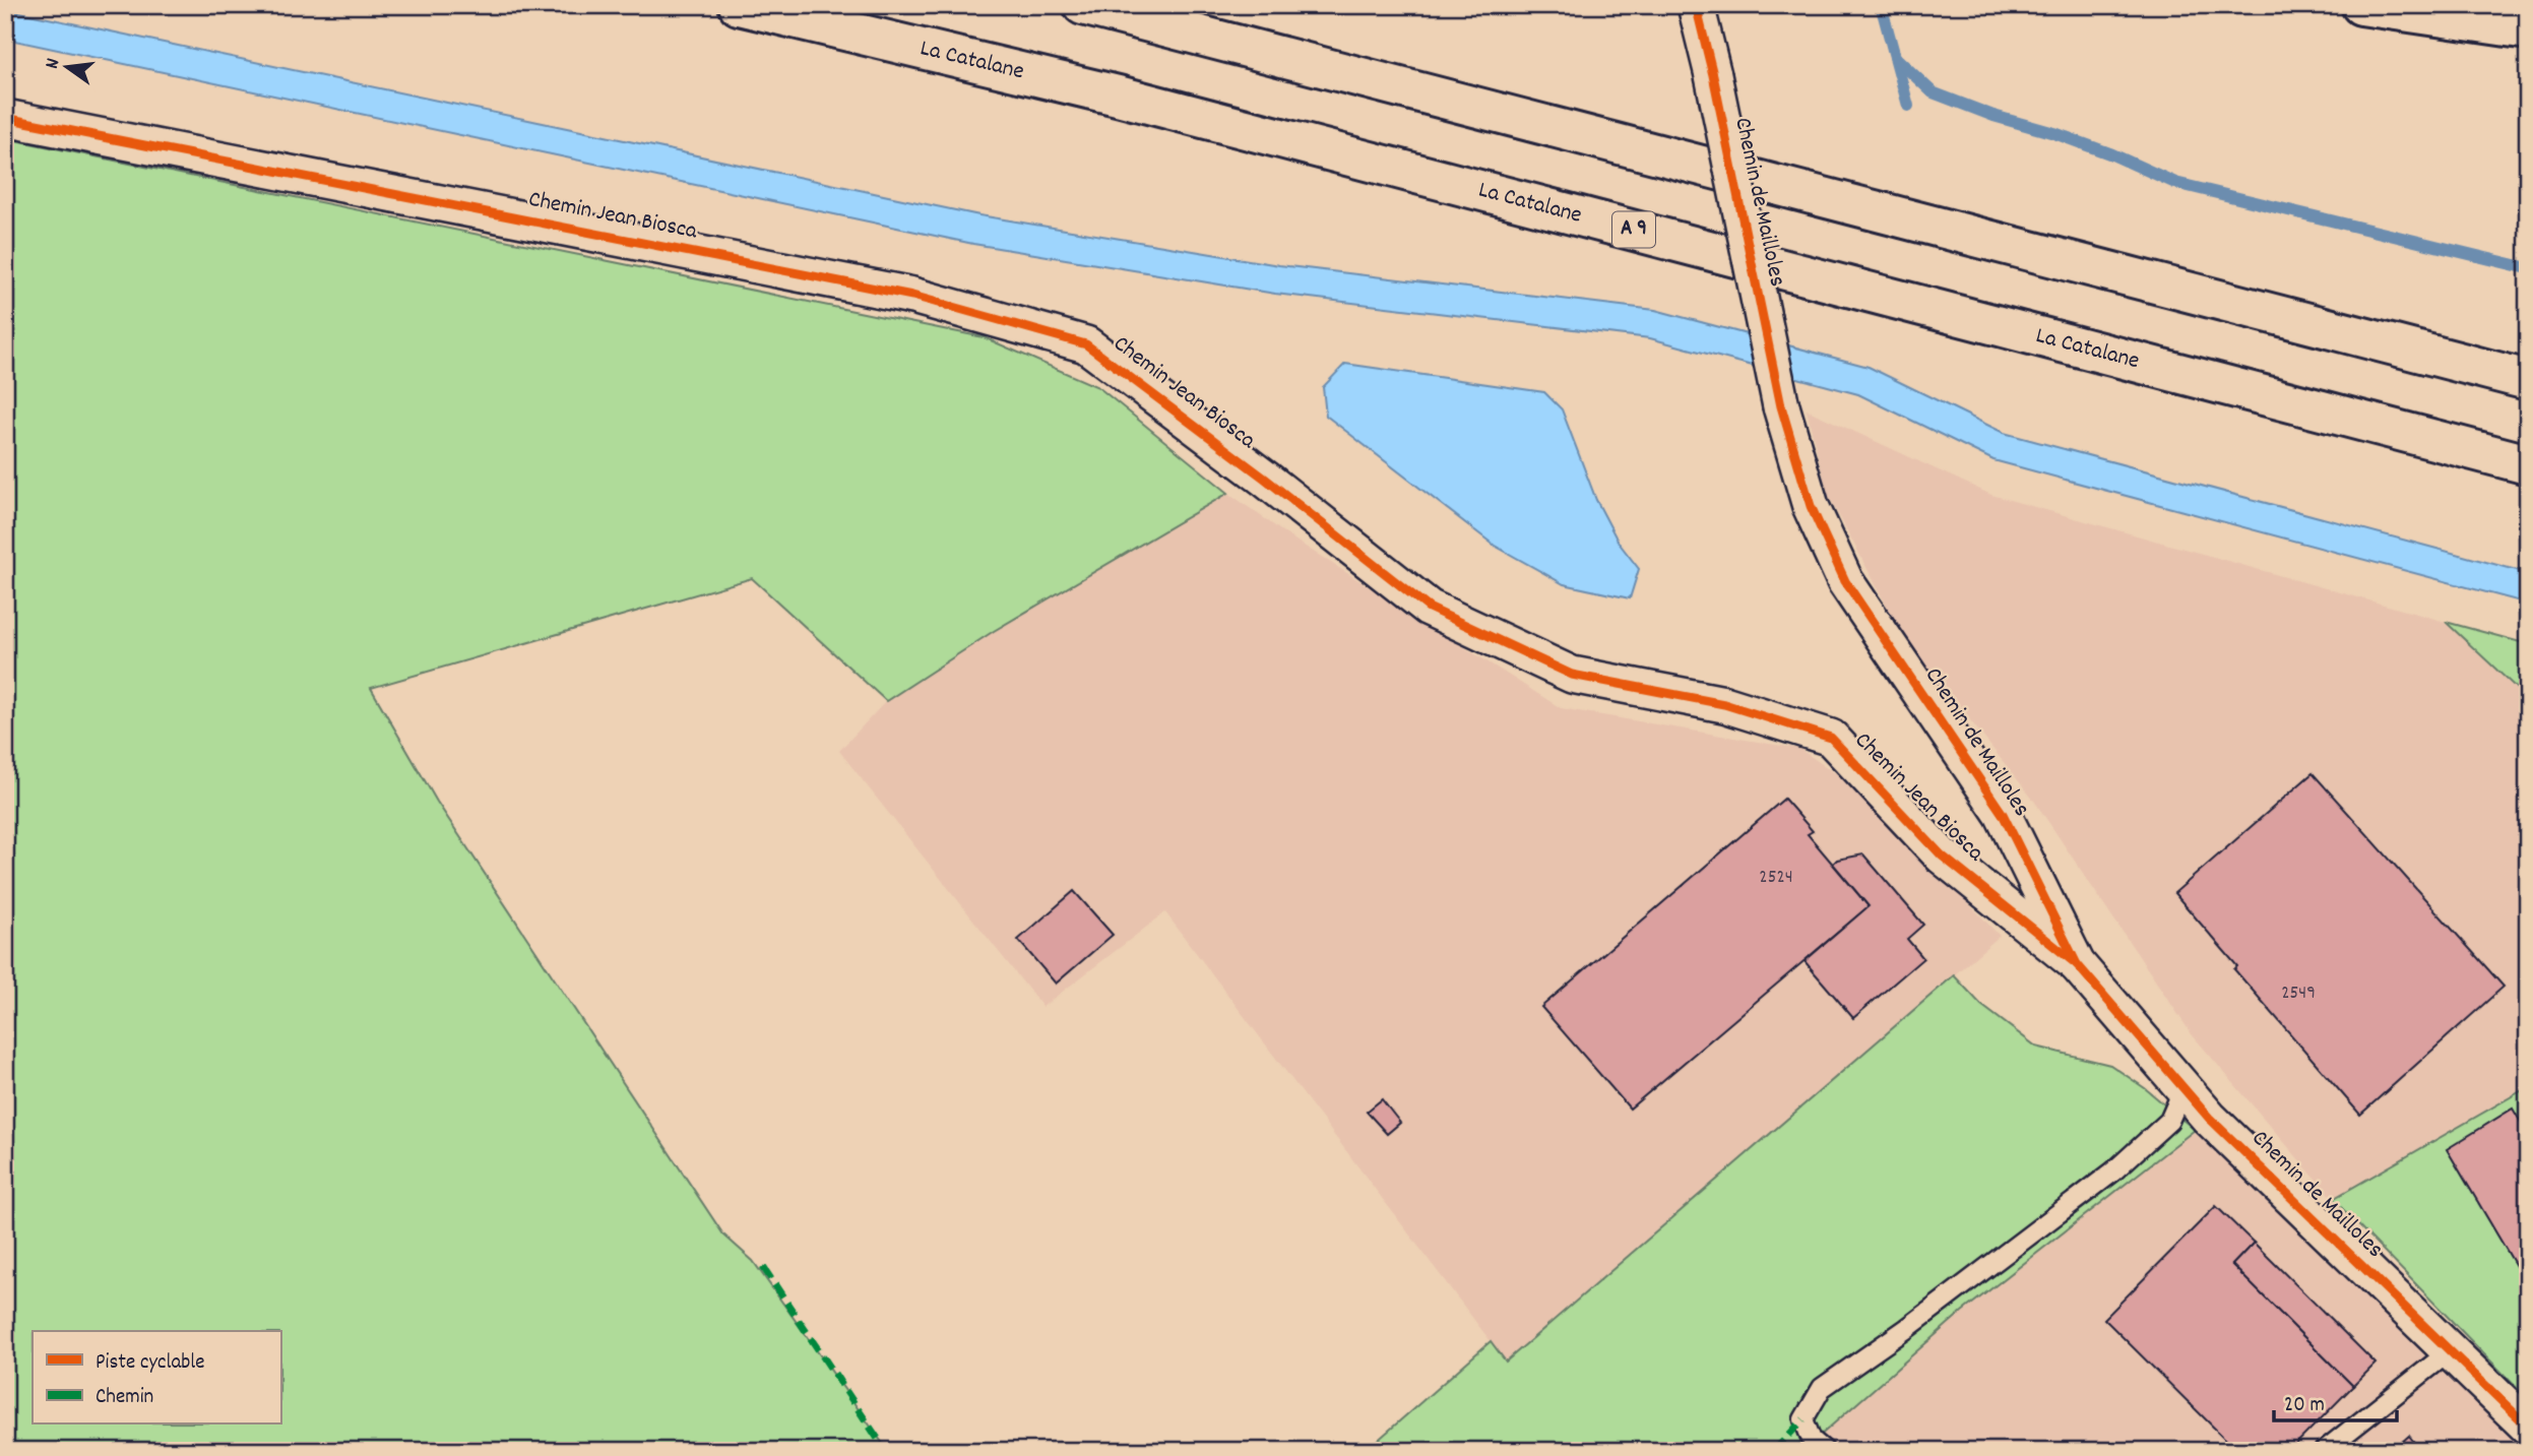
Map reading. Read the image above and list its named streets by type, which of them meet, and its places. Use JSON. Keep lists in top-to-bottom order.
{
  "streets": {
    "highway": ["La Catalane", "A 9"],
    "street": ["Chemin de Mailloles", "Chemin Jean Biosca"]
  },
  "crossings": [
    ["Chemin de Mailloles", "Chemin Jean Biosca"]
  ],
  "house_numbers": ["2524", "2549"],
  "legend": ["Piste cyclable", "Chemin"],
  "scale_bar": "20 m",
  "north": "left"
}
